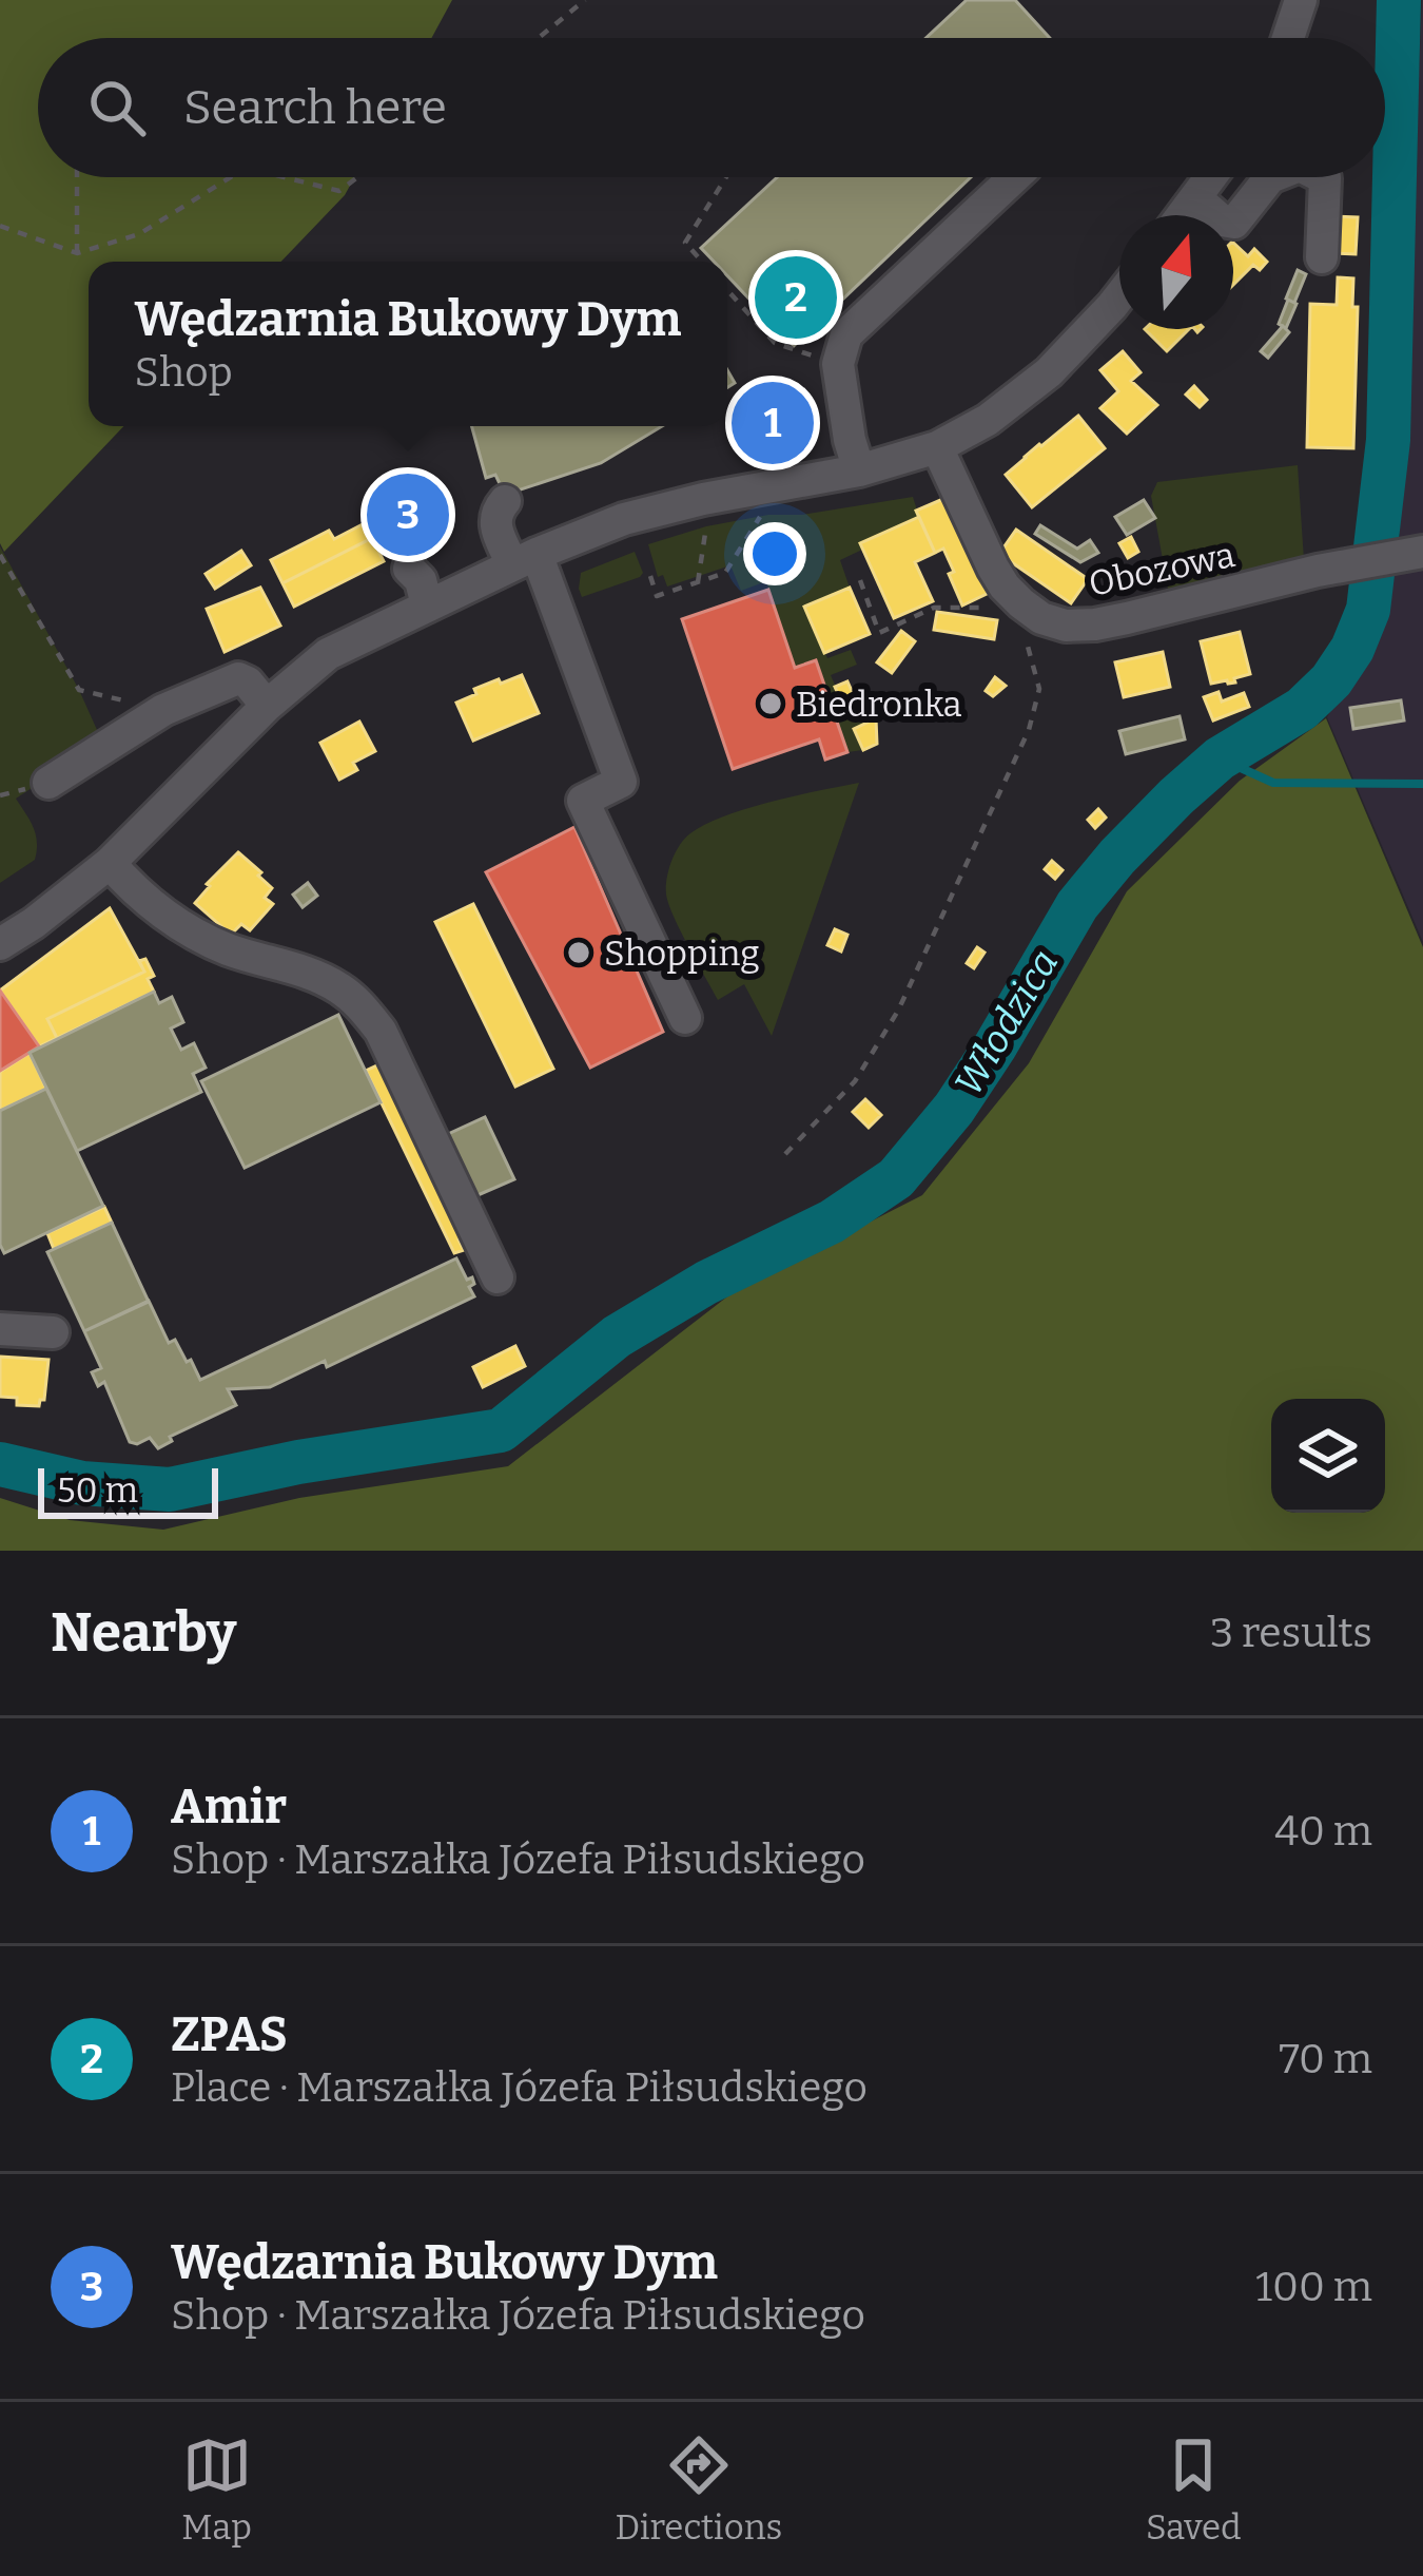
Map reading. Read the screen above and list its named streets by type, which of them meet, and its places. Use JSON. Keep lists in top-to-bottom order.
{
  "streets": {
    "street": ["Obozowa"]
  },
  "water": ["Włodzica"],
  "places": ["Biedronka", "Shopping"],
  "scale_bar": "50 m",
  "north": "top",
  "page": {
    "search": "Search here",
    "pins": ["2", "1", "3"],
    "popup": ["Wędzarnia Bukowy Dym", "Shop"],
    "scale": "50 m",
    "heading": ["Nearby", "3 results"],
    "list": [
      {
        "mark": "1",
        "name": "Amir",
        "note": "Shop · Marszałka Józefa Piłsudskiego",
        "value": "40 m"
      },
      {
        "mark": "2",
        "name": "ZPAS",
        "note": "Place · Marszałka Józefa Piłsudskiego",
        "value": "70 m"
      },
      {
        "mark": "3",
        "name": "Wędzarnia Bukowy Dym",
        "note": "Shop · Marszałka Józefa Piłsudskiego",
        "value": "100 m"
      }
    ],
    "nav": ["Map", "Directions", "Saved"]
  }
}
